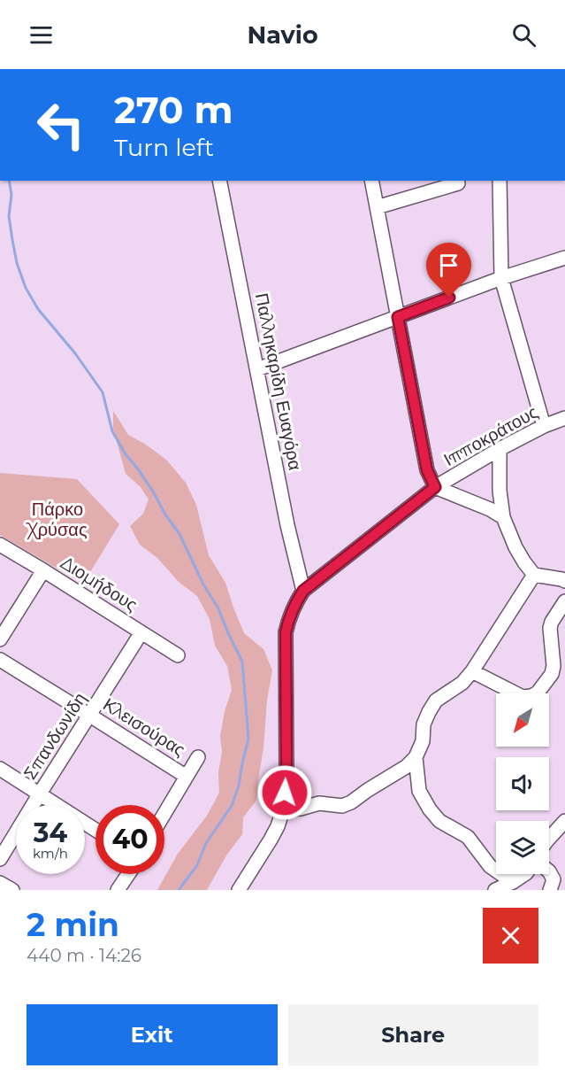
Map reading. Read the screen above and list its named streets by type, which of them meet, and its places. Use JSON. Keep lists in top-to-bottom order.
{
  "streets": {
    "street": [
      "Παλληκαρίδη Ευαγόρα",
      "Ιπποκράτους",
      "Διομήδους",
      "Κλεισούρας",
      "Σπανδωνίδη"
    ]
  },
  "crossings": [
    ["Παλληκαρίδη Ευαγόρα", "Ιπποκράτους"],
    ["Διομήδους", "Σπανδωνίδη"],
    ["Κλεισούρας", "Σπανδωνίδη"]
  ],
  "parks": ["Πάρκο Χρύσας"],
  "north": "bottom left",
  "page": {
    "header": "Navio",
    "turn": ["270 m", "Turn left"],
    "speed": "34 km/h",
    "limit": "40",
    "heading": ["2 min", "440 m · 14:26"],
    "buttons": ["Exit", "Share"]
  }
}
